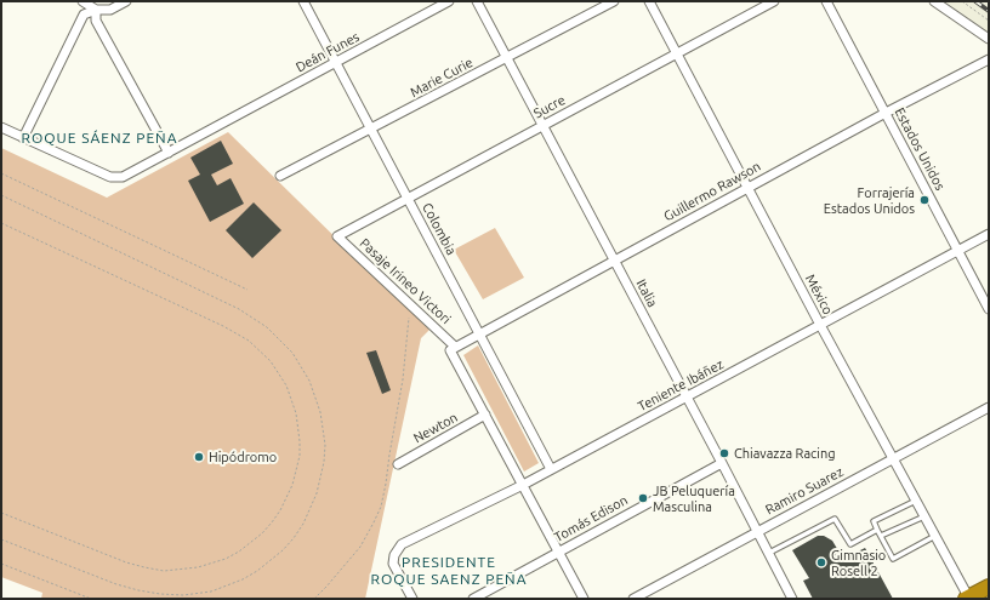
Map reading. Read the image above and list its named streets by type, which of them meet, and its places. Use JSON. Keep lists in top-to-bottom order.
{
  "streets": {
    "street": [
      "Deán Funes",
      "Marie Curie",
      "Sucre",
      "Estados Unidos",
      "Guillermo Rawson",
      "Colombia",
      "Pasaje Irineo Victori",
      "Italia",
      "México",
      "Teniente Ibáñez",
      "Newton",
      "Ramiro Suarez",
      "Tomás Edison"
    ]
  },
  "crossings": [
    ["Deán Funes", "Colombia"],
    ["Marie Curie", "Colombia"],
    ["Marie Curie", "Italia"],
    ["Sucre", "Colombia"],
    ["Sucre", "Pasaje Irineo Victori"],
    ["Sucre", "Italia"],
    ["Sucre", "México"],
    ["Estados Unidos", "Guillermo Rawson"],
    ["Estados Unidos", "Teniente Ibáñez"],
    ["Guillermo Rawson", "Colombia"],
    ["Guillermo Rawson", "Pasaje Irineo Victori"],
    ["Guillermo Rawson", "Italia"],
    ["Guillermo Rawson", "México"],
    ["Colombia", "Teniente Ibáñez"],
    ["Italia", "Teniente Ibáñez"],
    ["Italia", "Ramiro Suarez"],
    ["Italia", "Tomás Edison"],
    ["México", "Teniente Ibáñez"],
    ["México", "Ramiro Suarez"]
  ],
  "districts": ["ROQUE SÁENZ PEÑA", "PRESIDENTE ROQUE SAENZ PEÑA"],
  "places": [
    "Forrajería Estados Unidos",
    "Chiavazza Racing",
    "Hipódromo",
    "JB Peluquería Masculina",
    "Gimnasio Rosell 2"
  ]
}
